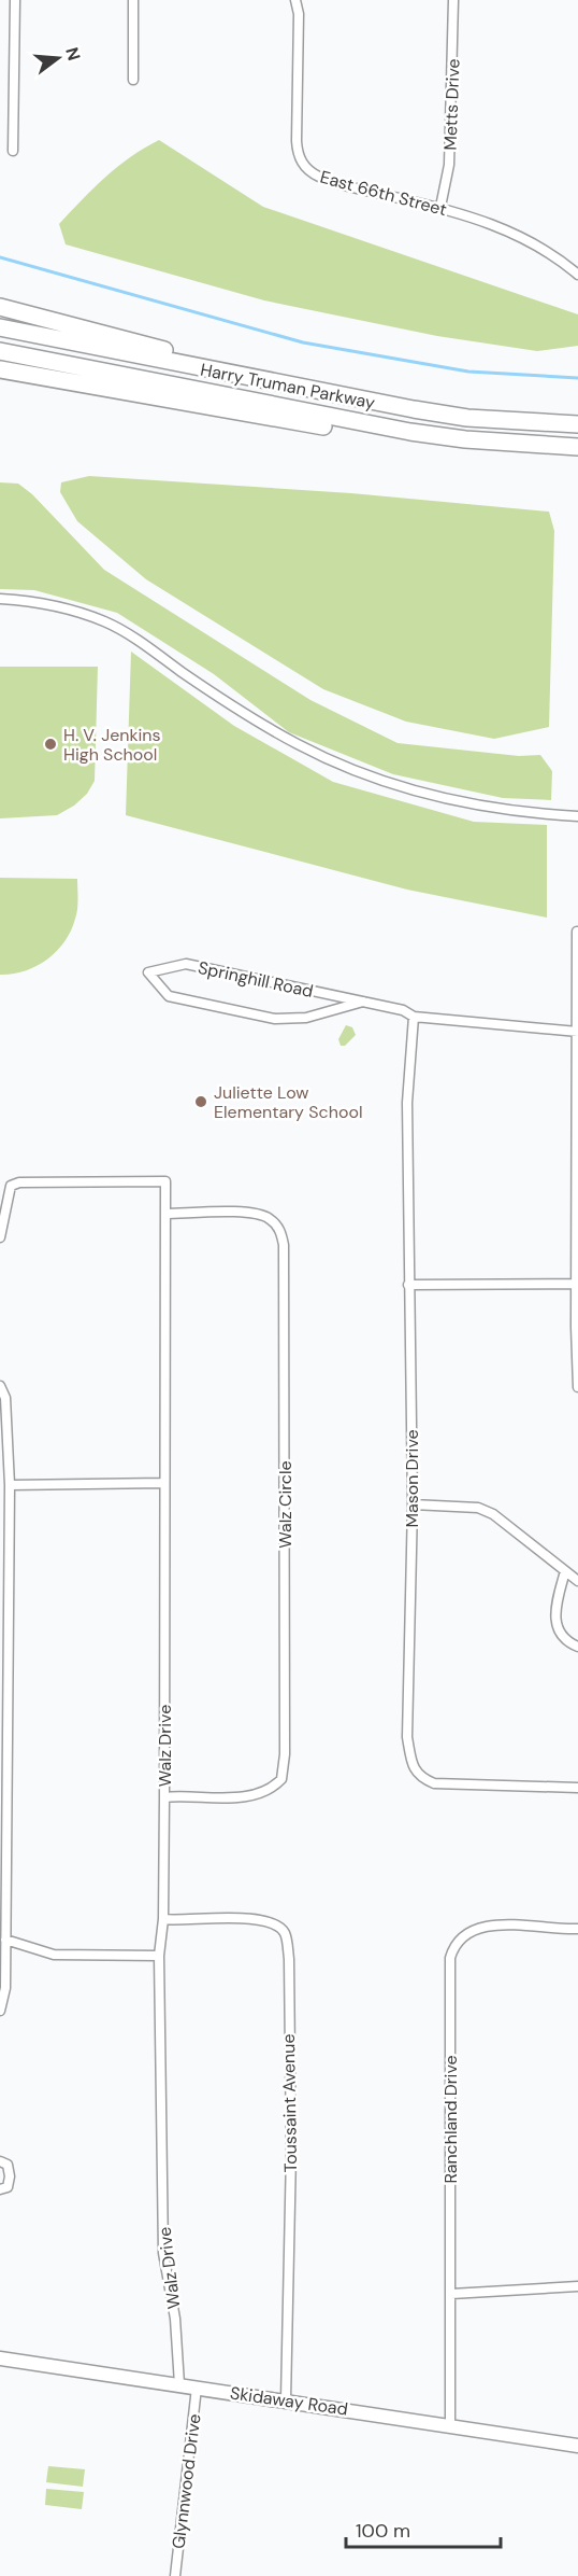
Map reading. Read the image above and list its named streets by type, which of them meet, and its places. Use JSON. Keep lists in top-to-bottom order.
{
  "streets": {
    "highway": ["Harry Truman Parkway"],
    "main road": ["Skidaway Road"],
    "street": [
      "Metts Drive",
      "East 66th Street",
      "Springhill Road",
      "Mason Drive",
      "Walz Circle",
      "Walz Drive",
      "Toussaint Avenue",
      "Ranchland Drive",
      "Glynnwood Drive"
    ]
  },
  "crossings": [
    ["Metts Drive", "East 66th Street"],
    ["Springhill Road", "Mason Drive"],
    ["Walz Circle", "Walz Drive"],
    ["Walz Drive", "Toussaint Avenue"],
    ["Walz Drive", "Skidaway Road"],
    ["Toussaint Avenue", "Skidaway Road"],
    ["Ranchland Drive", "Skidaway Road"],
    ["Skidaway Road", "Glynnwood Drive"]
  ],
  "places": ["H. V. Jenkins High School", "Juliette Low Elementary School"],
  "scale_bar": "100 m",
  "north": "right"
}
